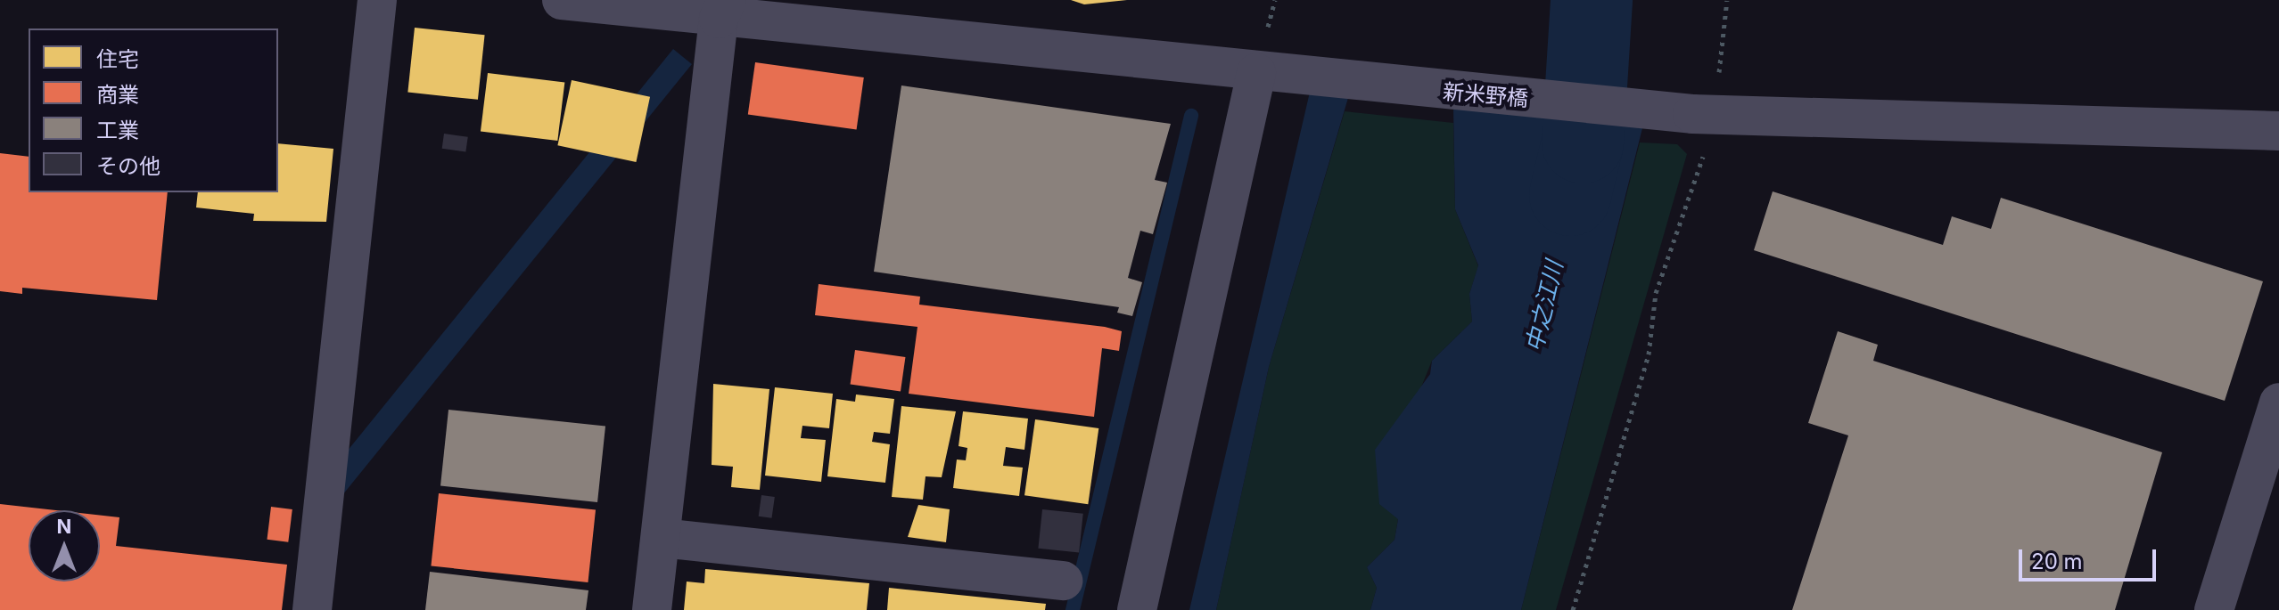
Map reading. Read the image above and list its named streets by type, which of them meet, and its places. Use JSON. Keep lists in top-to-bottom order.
{
  "streets": {
    "street": ["新米野橋"]
  },
  "water": ["中之江川"],
  "legend": [
    "住宅",
    "商業",
    "工業",
    "その他"
  ],
  "scale_bar": "20 m",
  "north": "top"
}
